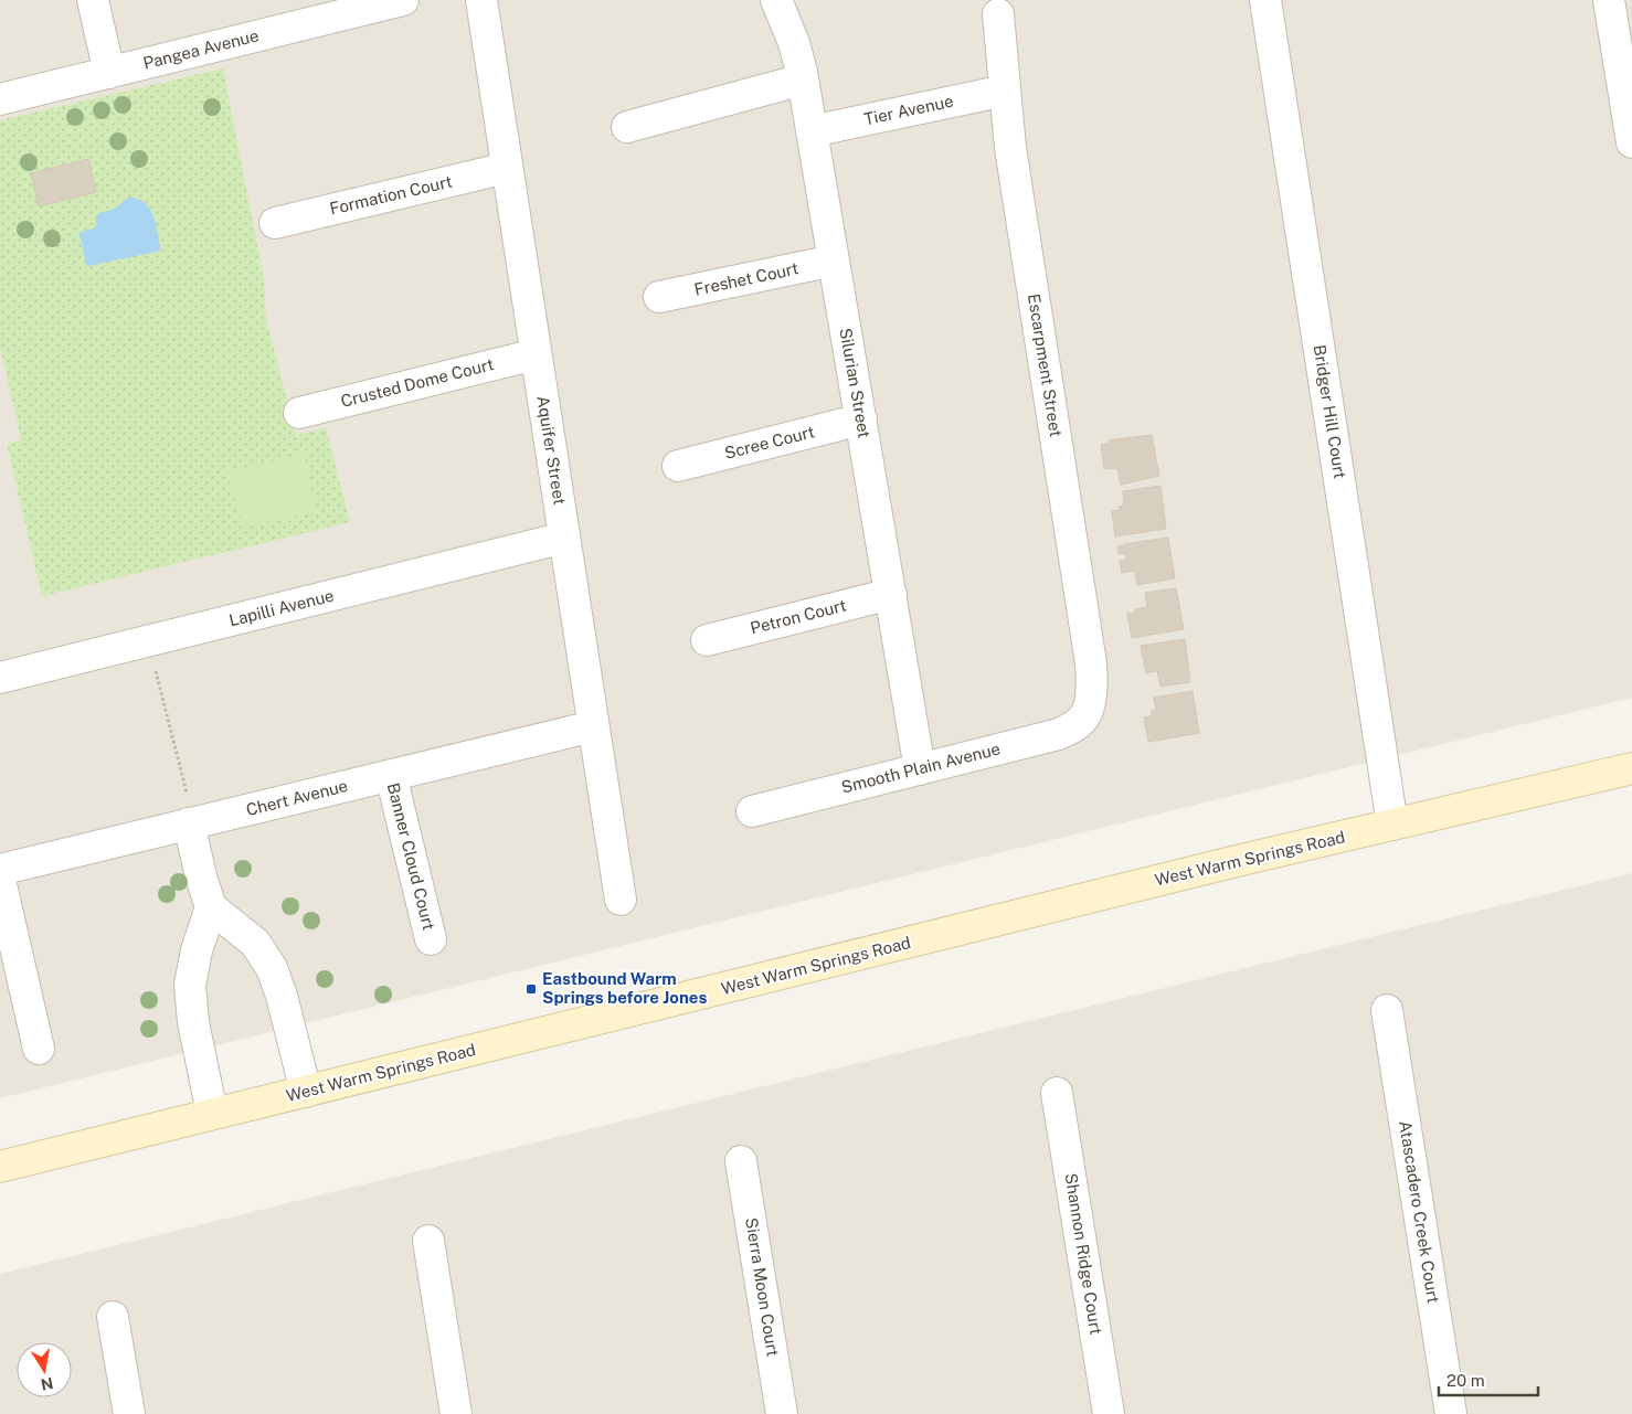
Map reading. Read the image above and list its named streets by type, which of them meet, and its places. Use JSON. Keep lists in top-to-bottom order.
{
  "streets": {
    "main road": ["West Warm Springs Road"],
    "street": [
      "Pangea Avenue",
      "Tier Avenue",
      "Formation Court",
      "Freshet Court",
      "Escarpment Street",
      "Crusted Dome Court",
      "Silurian Street",
      "Bridger Hill Court",
      "Scree Court",
      "Aquifer Street",
      "Lapilli Avenue",
      "Petron Court",
      "Smooth Plain Avenue",
      "Chert Avenue",
      "Banner Cloud Court",
      "Atascadero Creek Court",
      "Shannon Ridge Court",
      "Sierra Moon Court"
    ]
  },
  "crossings": [
    ["Tier Avenue", "Escarpment Street"],
    ["Tier Avenue", "Silurian Street"],
    ["Formation Court", "Aquifer Street"],
    ["Freshet Court", "Silurian Street"],
    ["Escarpment Street", "Smooth Plain Avenue"],
    ["Crusted Dome Court", "Aquifer Street"],
    ["Silurian Street", "Scree Court"],
    ["Silurian Street", "Petron Court"],
    ["Silurian Street", "Smooth Plain Avenue"],
    ["Bridger Hill Court", "West Warm Springs Road"],
    ["Aquifer Street", "Lapilli Avenue"],
    ["Aquifer Street", "Chert Avenue"],
    ["Chert Avenue", "Banner Cloud Court"]
  ],
  "places": {
    "transit": ["Eastbound Warm Springs before Jones"]
  },
  "scale_bar": "20 m",
  "north": "bottom"
}
